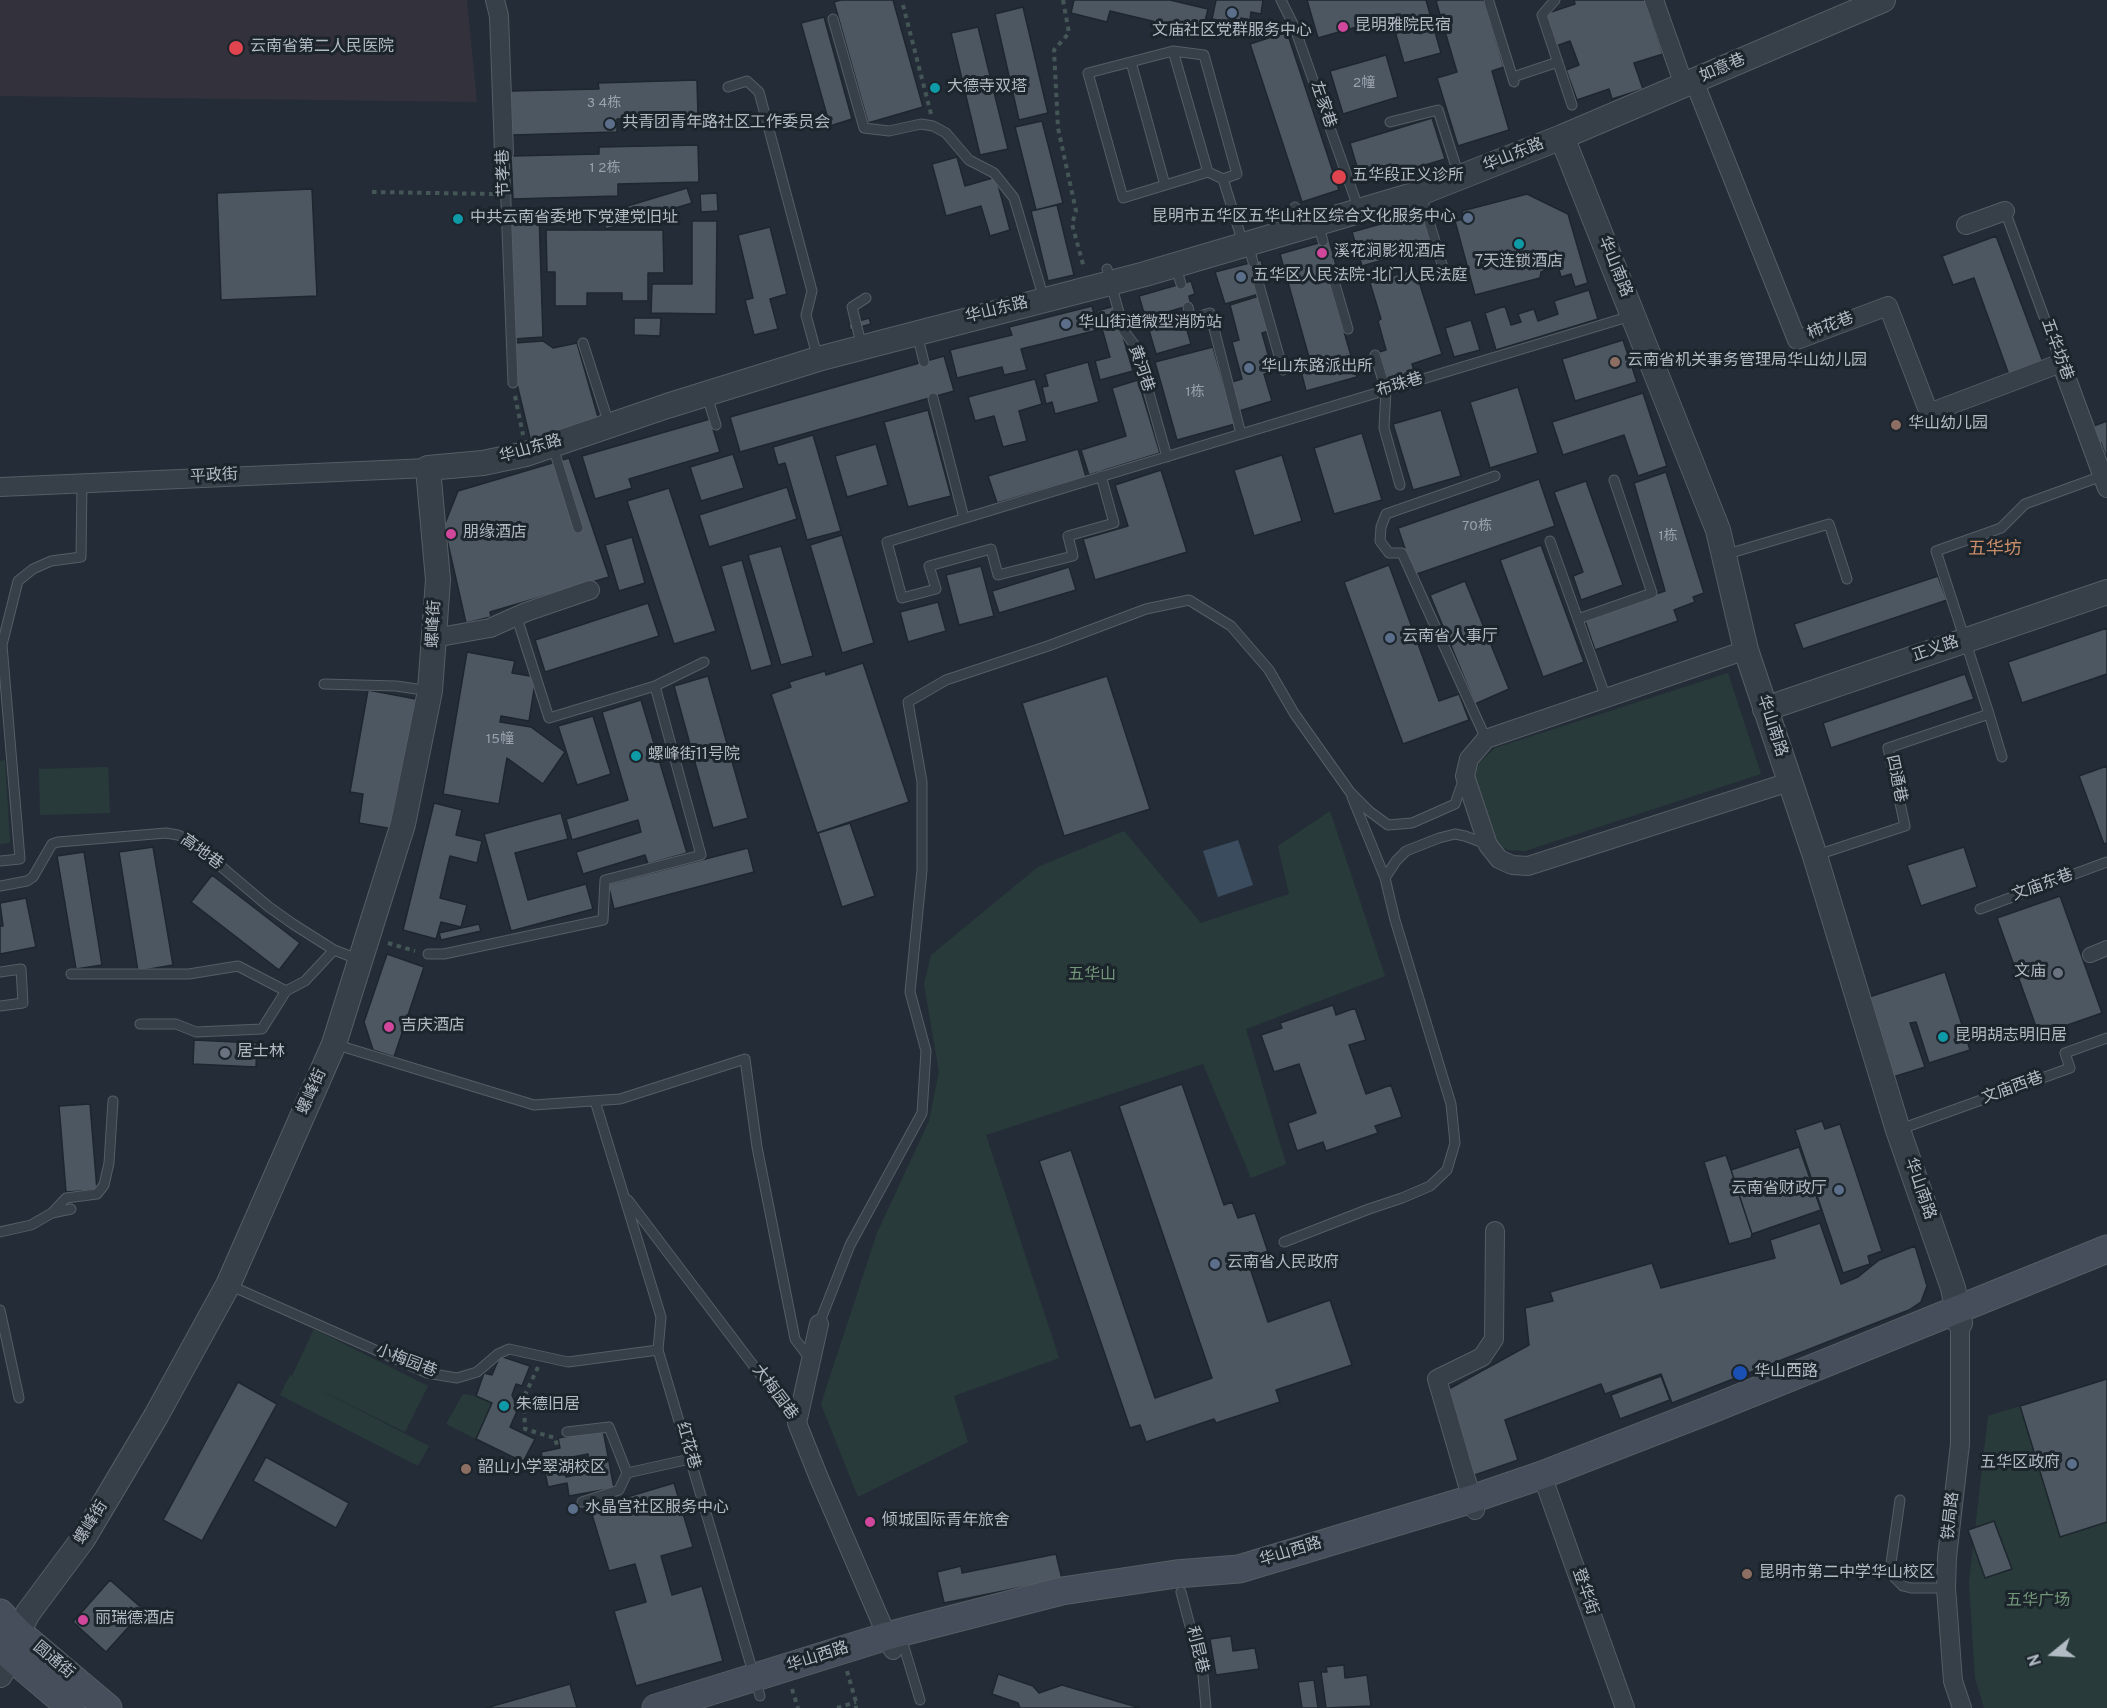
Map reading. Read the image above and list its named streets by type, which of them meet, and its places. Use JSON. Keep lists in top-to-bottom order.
{
  "streets": {
    "main road": ["华山西路", "圆通街"],
    "street": [
      "如意巷",
      "华山东路",
      "节孝巷",
      "华山南路",
      "柿花巷",
      "五华坊巷",
      "平政街",
      "螺峰街",
      "正义路",
      "大梅园巷",
      "铁局路",
      "登华街"
    ],
    "lane": [
      "左家巷",
      "黄河巷",
      "布珠巷",
      "四通巷",
      "高地巷",
      "文庙东巷",
      "文庙西巷",
      "小梅园巷",
      "红花巷",
      "利昆巷"
    ]
  },
  "crossings": [
    ["如意巷", "华山东路"],
    ["如意巷", "华山南路"],
    ["如意巷", "柿花巷"],
    ["左家巷", "华山东路"],
    ["华山东路", "华山南路"],
    ["华山东路", "黄河巷"],
    ["华山东路", "平政街"],
    ["华山东路", "螺峰街"],
    ["华山南路", "布珠巷"],
    ["华山南路", "正义路"],
    ["华山南路", "四通巷"],
    ["华山南路", "文庙西巷"],
    ["华山南路", "铁局路"],
    ["华山南路", "华山西路"],
    ["柿花巷", "五华坊巷"],
    ["黄河巷", "布珠巷"],
    ["平政街", "螺峰街"],
    ["螺峰街", "高地巷"],
    ["螺峰街", "小梅园巷"],
    ["螺峰街", "圆通街"],
    ["小梅园巷", "红花巷"],
    ["大梅园巷", "红花巷"],
    ["大梅园巷", "华山西路"],
    ["红花巷", "华山西路"],
    ["铁局路", "华山西路"],
    ["华山西路", "登华街"],
    ["华山西路", "利昆巷"]
  ],
  "districts": ["五华坊"],
  "parks": ["五华山", "五华广场"],
  "places": [
    "文庙社区党群服务中心",
    "昆明雅院民宿",
    "云南省第二人民医院",
    "大德寺双塔",
    "共青团青年路社区工作委员会",
    "五华段正义诊所",
    "昆明市五华区五华山社区综合文化服务中心",
    "中共云南省委地下党建党旧址",
    "7天连锁酒店",
    "溪花涧影视酒店",
    "五华区人民法院-北门人民法庭",
    "华山街道微型消防站",
    "云南省机关事务管理局华山幼儿园",
    "华山东路派出所",
    "华山幼儿园",
    "朋缘酒店",
    "云南省人事厅",
    "螺峰街11号院",
    "文庙",
    "吉庆酒店",
    "昆明胡志明旧居",
    "居士林",
    "云南省财政厅",
    "云南省人民政府",
    "华山西路",
    "朱德旧居",
    "五华区政府",
    "韶山小学翠湖校区",
    "水晶宫社区服务中心",
    "倾城国际青年旅舍",
    "昆明市第二中学华山校区",
    "丽瑞德酒店"
  ],
  "house_numbers": [
    "2幢",
    "3 4栋",
    "1 2栋",
    "1栋",
    "70栋",
    "1栋",
    "15幢"
  ],
  "north": "left"
}
